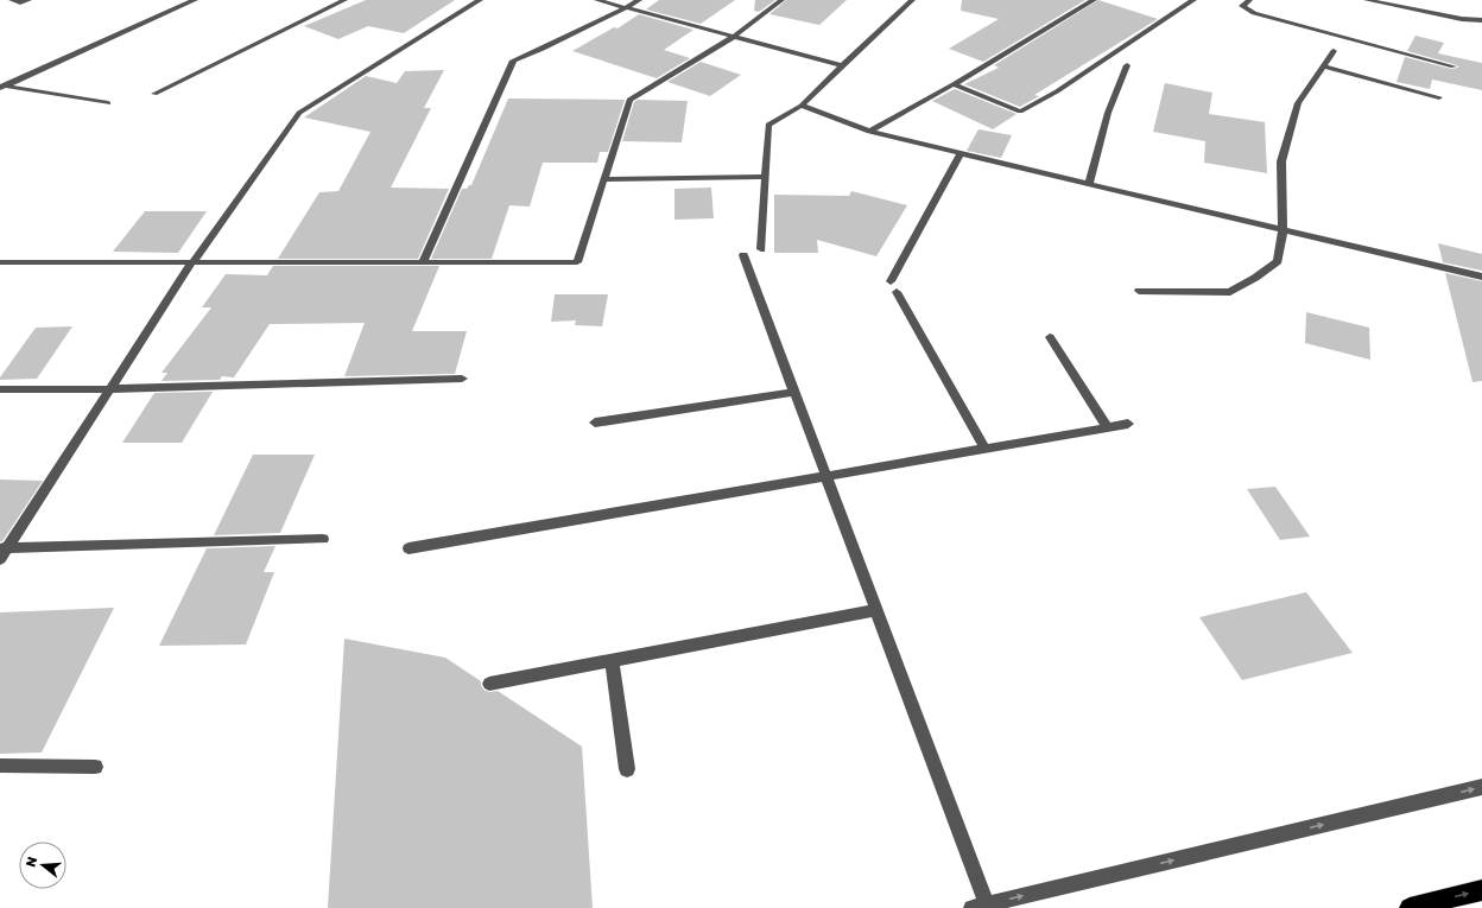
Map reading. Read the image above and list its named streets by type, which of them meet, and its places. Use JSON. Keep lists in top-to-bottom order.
{
  "north": "left"
}
